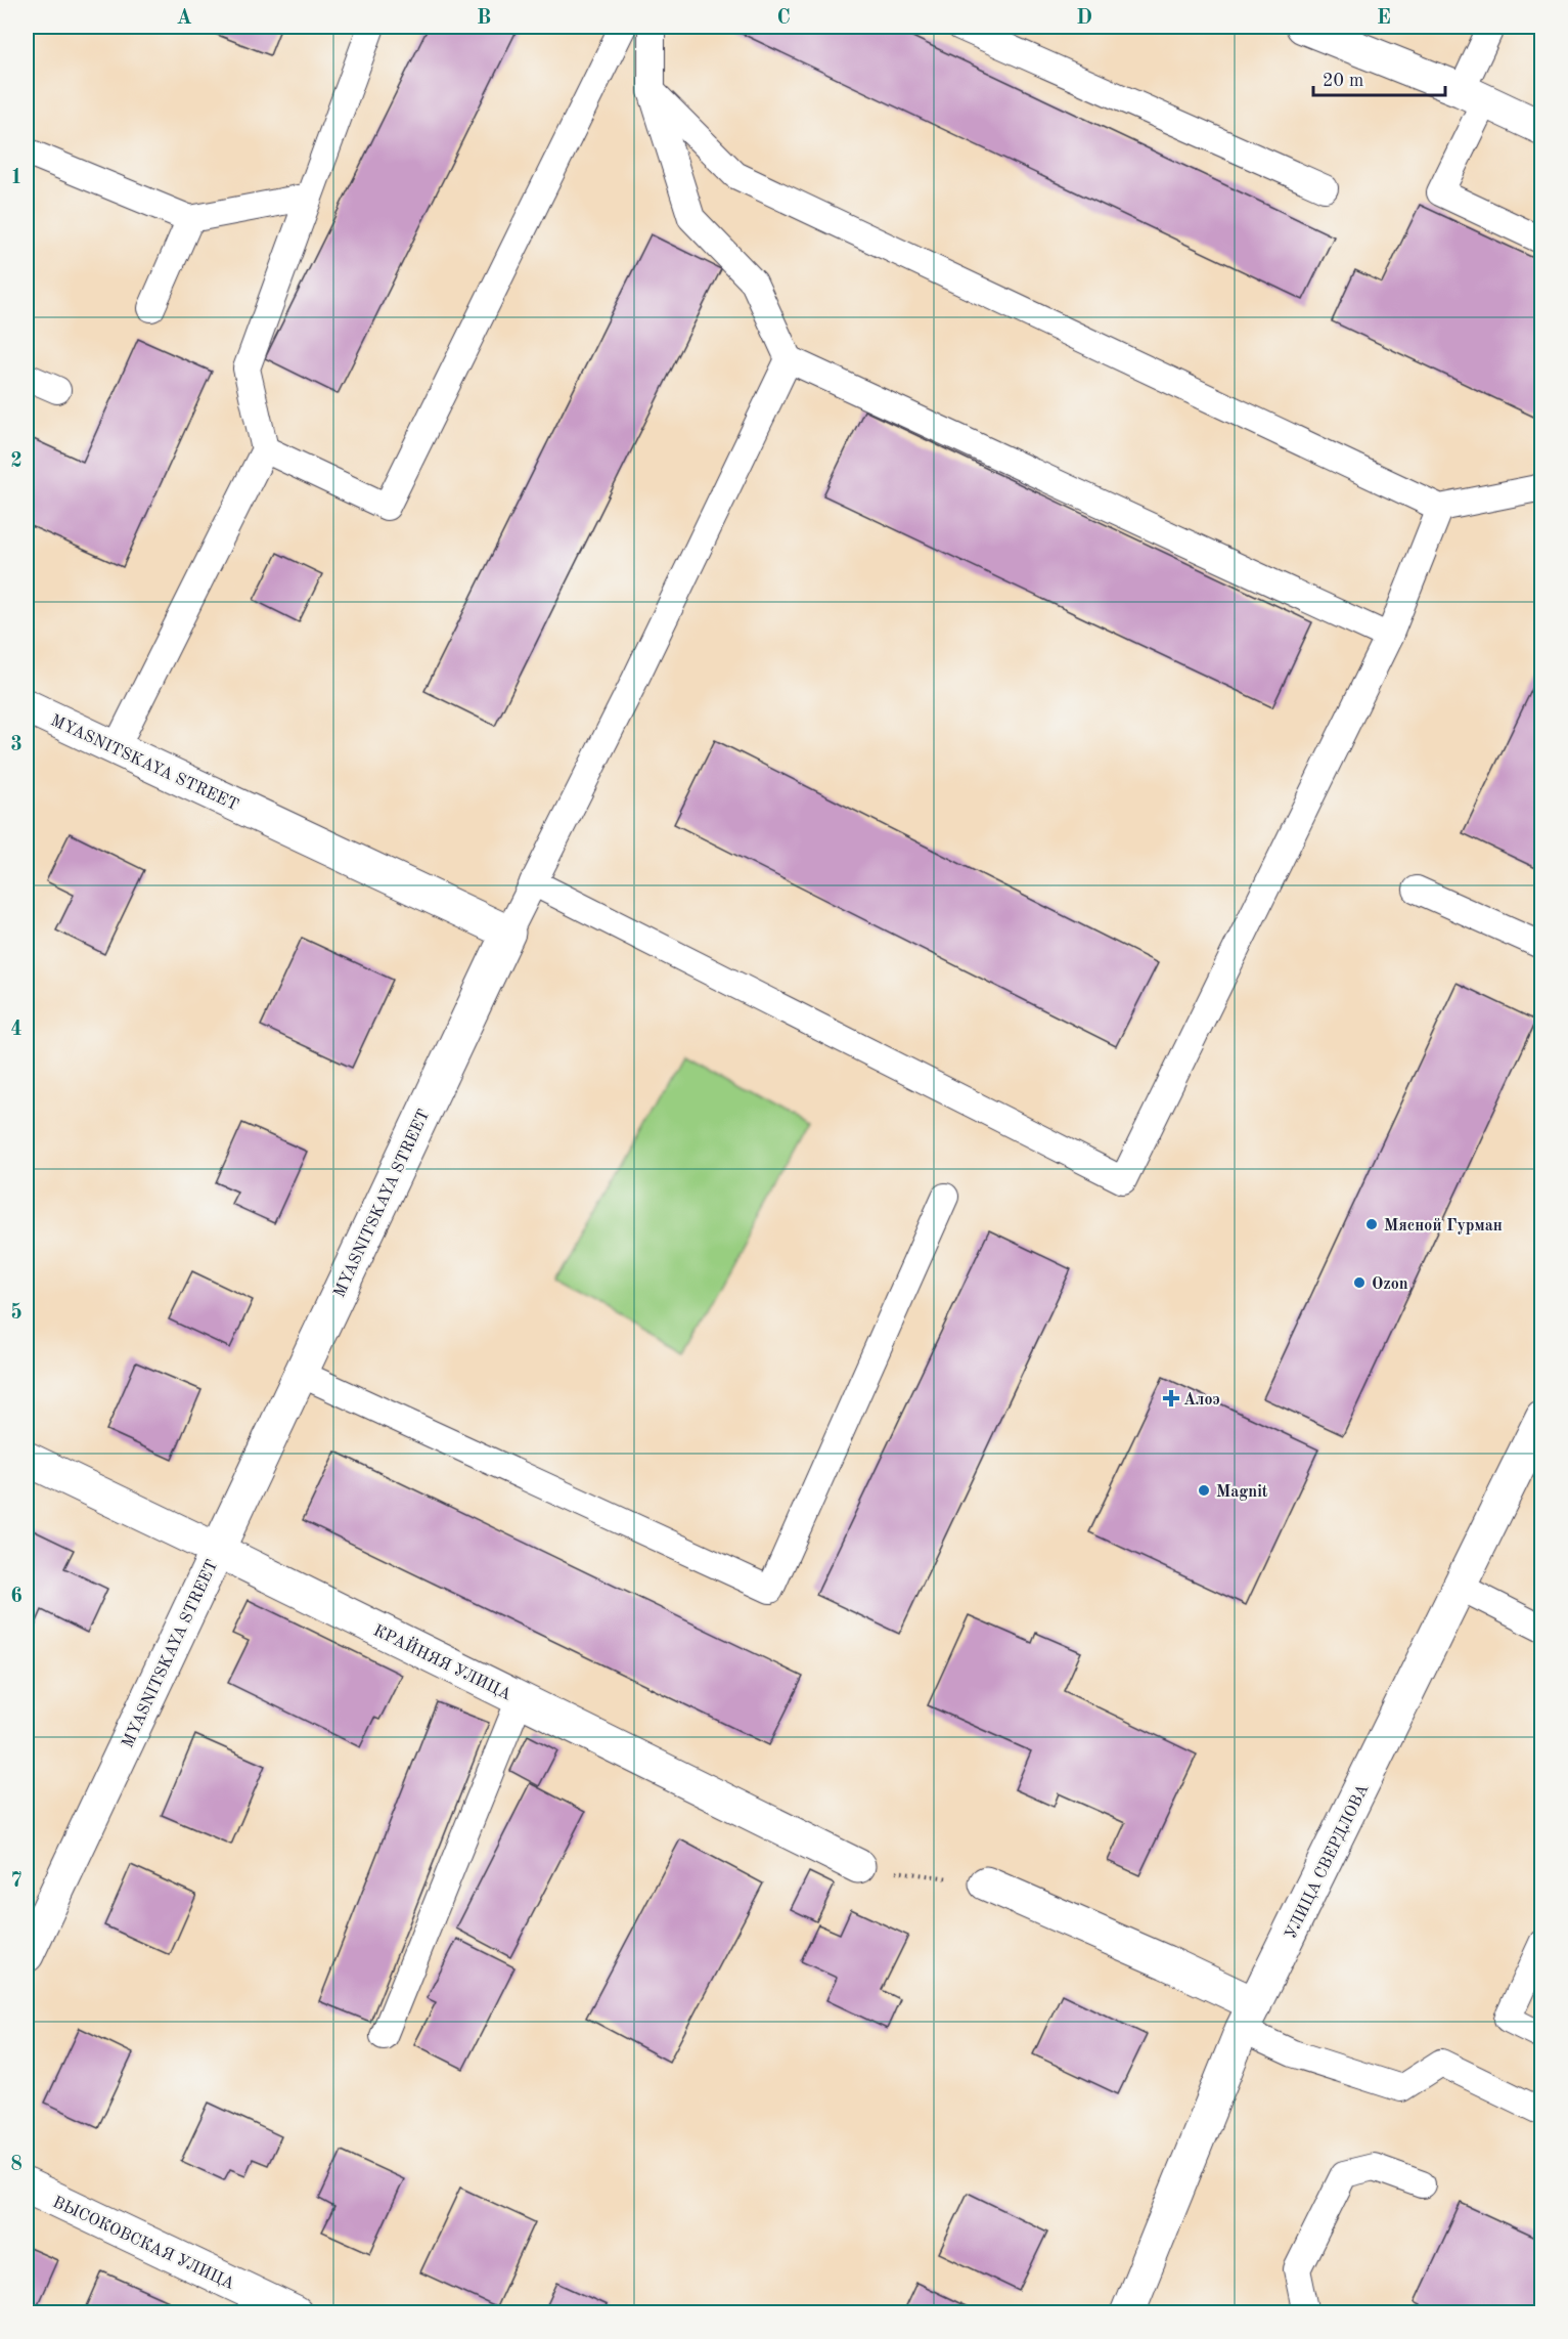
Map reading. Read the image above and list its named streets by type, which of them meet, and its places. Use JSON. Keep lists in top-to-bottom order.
{
  "streets": {
    "street": [
      "MYASNITSKAYA STREET",
      "КРАЙНЯЯ УЛИЦА",
      "УЛИЦА СВЕРДЛОВА",
      "ВЫСОКОВСКАЯ УЛИЦА"
    ]
  },
  "crossings": [
    ["MYASNITSKAYA STREET", "КРАЙНЯЯ УЛИЦА"]
  ],
  "places": {
    "other": ["Мясной Гурман", "Ozon", "Magnit"],
    "health": ["Алоэ"]
  },
  "scale_bar": "20 m",
  "grid": {
    "columns": [
      "A",
      "B",
      "C",
      "D",
      "E"
    ],
    "rows": [
      "1",
      "2",
      "3",
      "4",
      "5",
      "6",
      "7",
      "8"
    ]
  }
}
